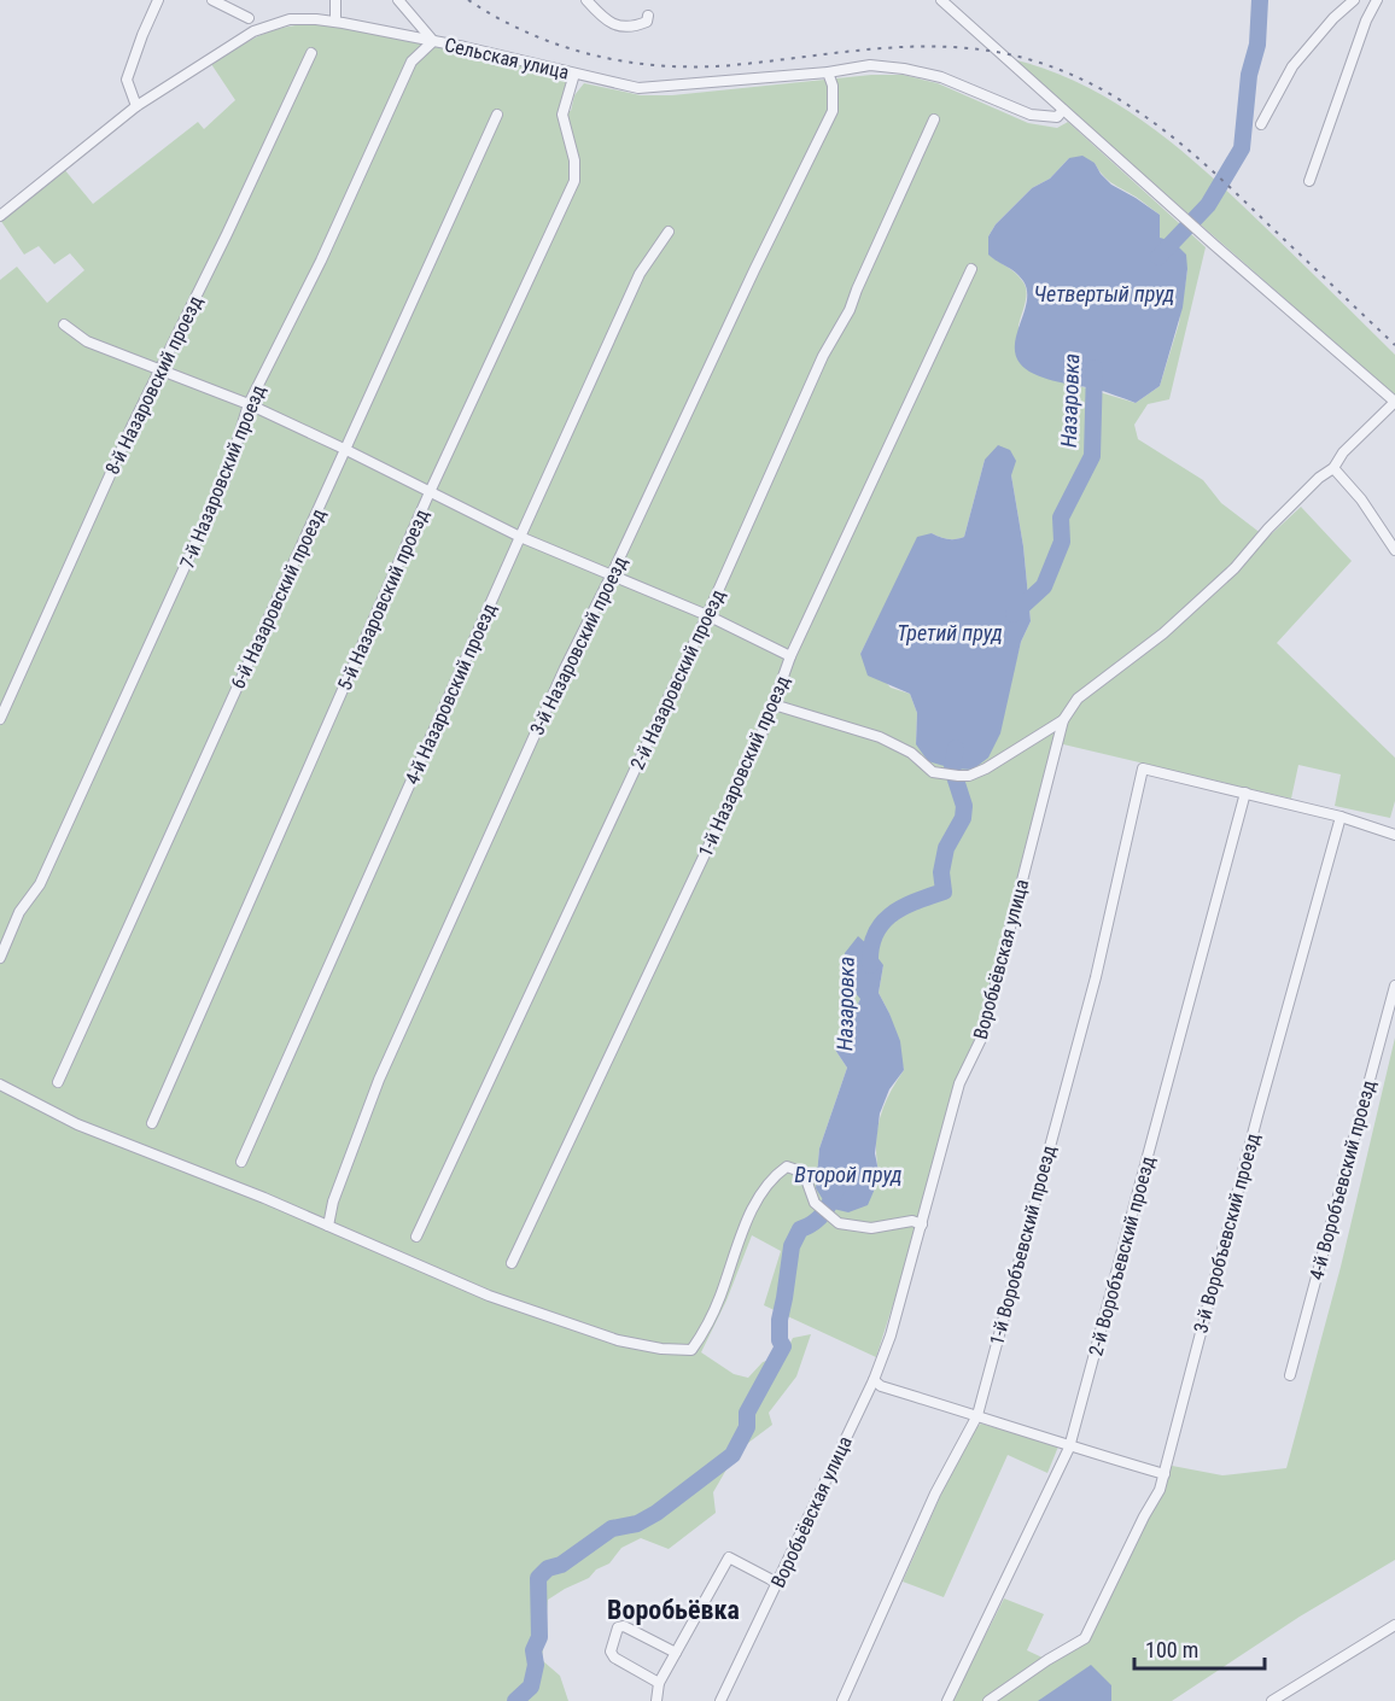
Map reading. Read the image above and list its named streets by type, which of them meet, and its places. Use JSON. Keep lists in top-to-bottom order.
{
  "streets": {
    "street": [
      "Сельская улица",
      "8-й Назаровский проезд",
      "7-й Назаровский проезд",
      "6-й Назаровский проезд",
      "5-й Назаровский проезд",
      "3-й Назаровский проезд",
      "2-й Назаровский проезд",
      "4-й Назаровский проезд",
      "1-й Назаровский проезд",
      "Воробьёвская улица",
      "4-й Воробъевский проезд",
      "3-й Воробъевский проезд",
      "1-й Воробъевский проезд",
      "2-й Воробъевский проезд"
    ]
  },
  "crossings": [
    ["Сельская улица", "7-й Назаровский проезд"],
    ["Сельская улица", "5-й Назаровский проезд"],
    ["Сельская улица", "3-й Назаровский проезд"],
    ["1-й Воробъевский проезд", "2-й Воробъевский проезд"]
  ],
  "districts": ["Воробьёвка"],
  "water": [
    "Четвертый пруд",
    "Назаровка",
    "Третий пруд",
    "Второй пруд"
  ],
  "scale_bar": "100 m"
}
